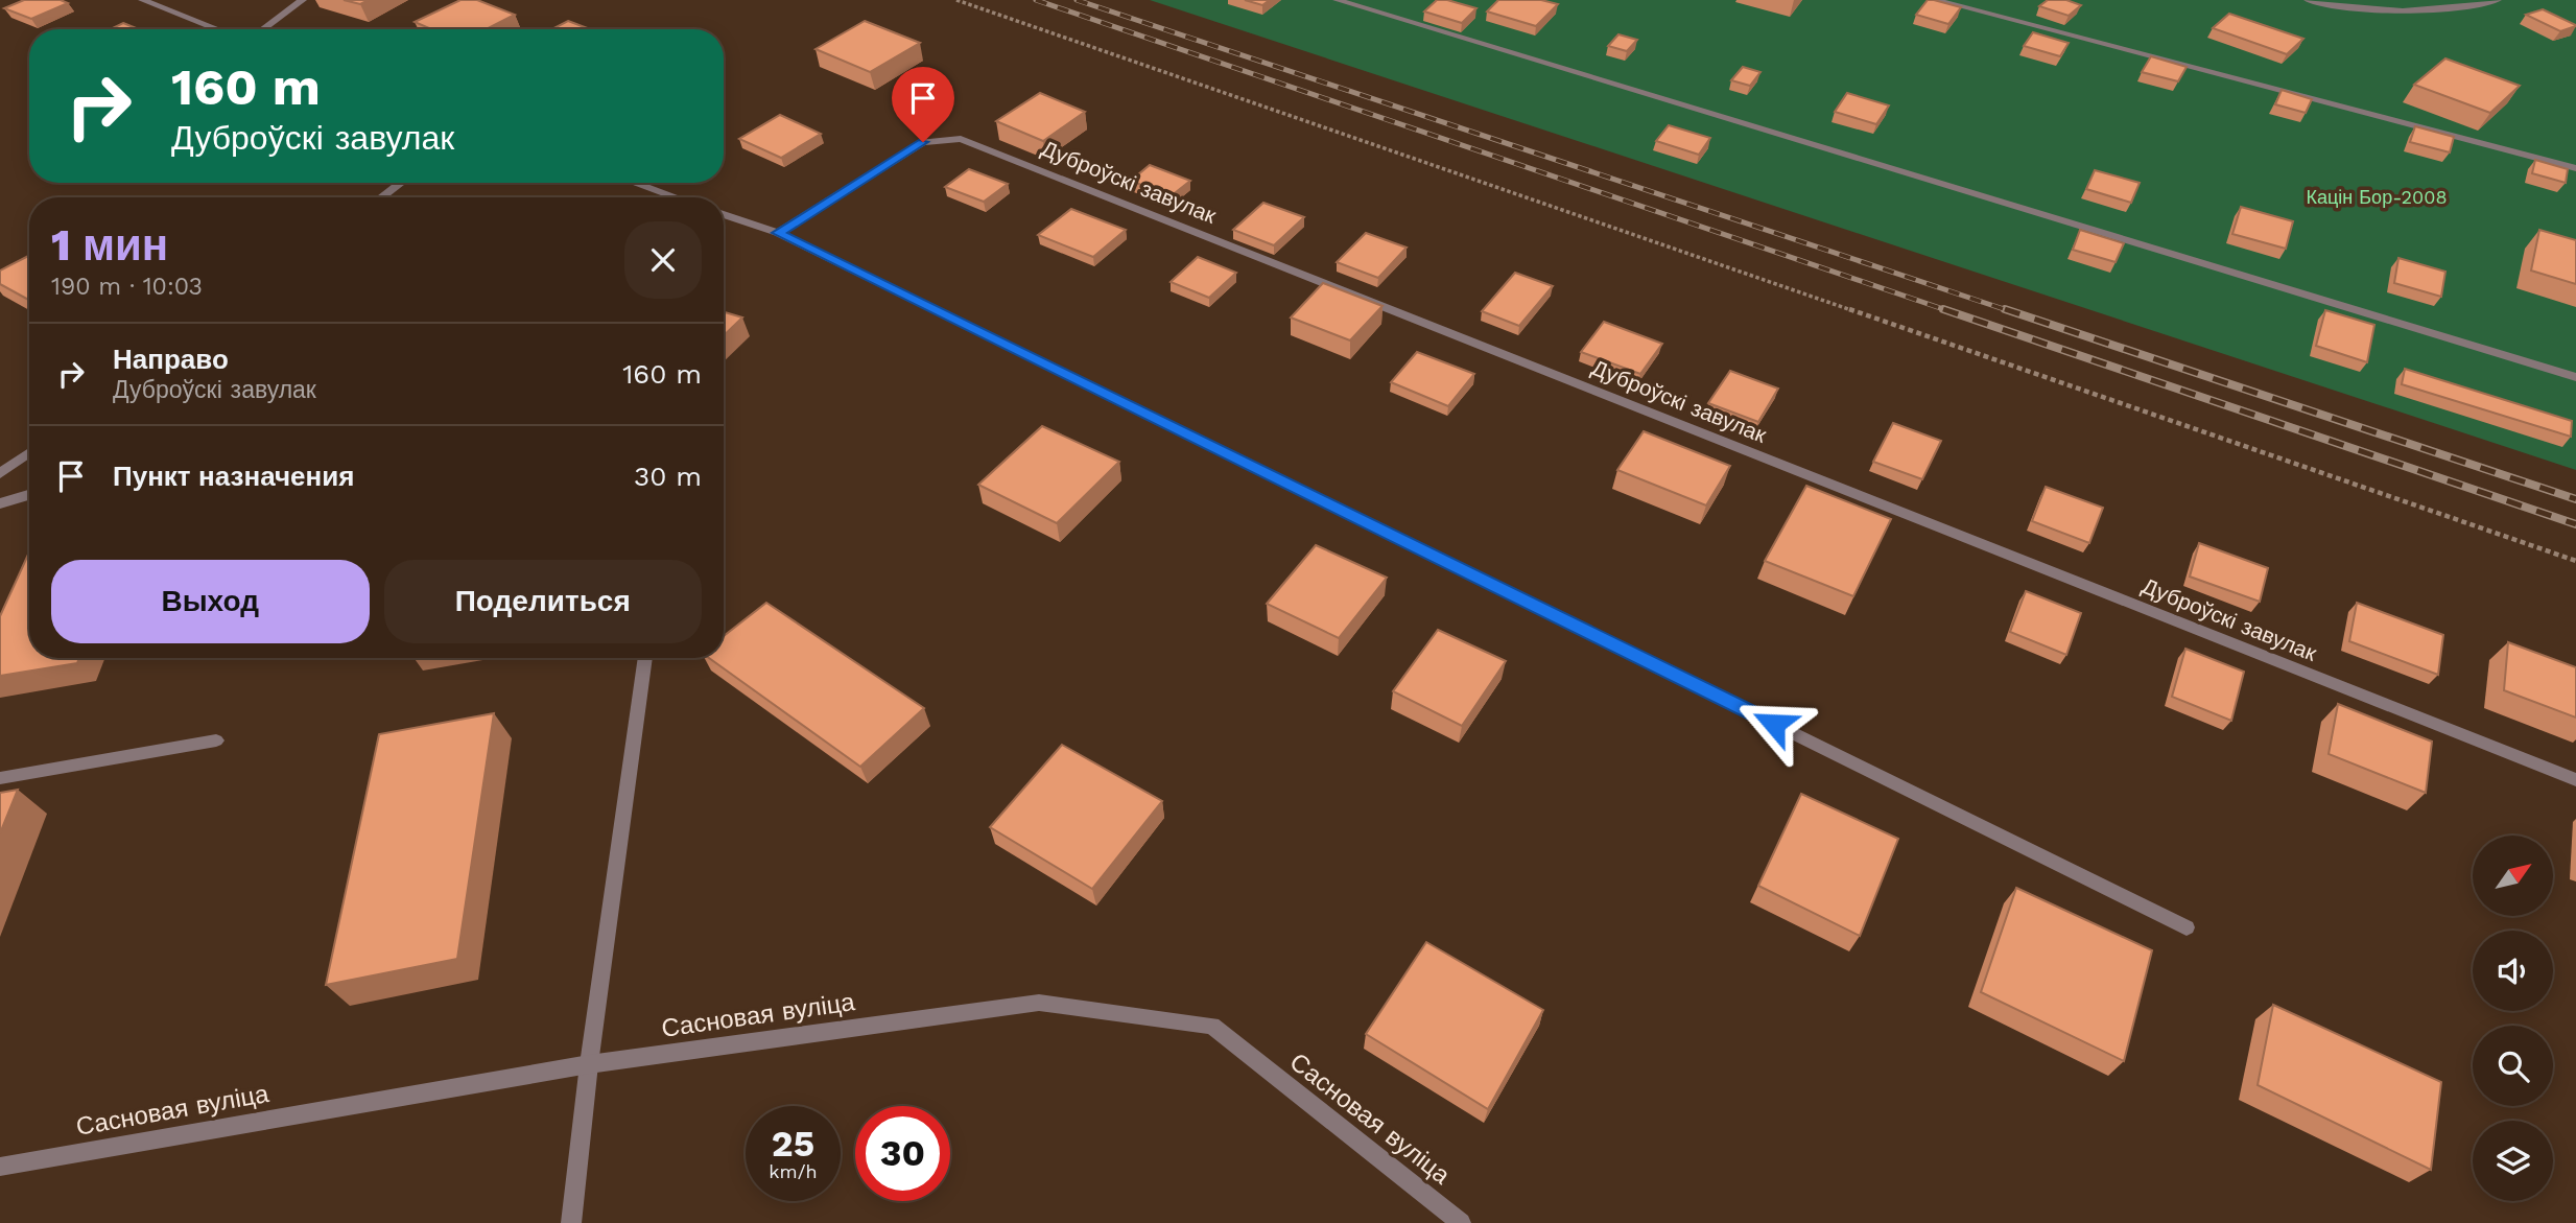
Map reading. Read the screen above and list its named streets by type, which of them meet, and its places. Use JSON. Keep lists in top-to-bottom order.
{
  "streets": {
    "street": ["Дуброўскі завулак", "Сасновая вуліца"]
  },
  "parks": ["Кацін Бор-2008"],
  "north": "top right",
  "page": {
    "turn": ["160 m", "Дуброўскі завулак"],
    "heading": ["1 мин", "190 m · 10:03"],
    "list": [
      {
        "name": "Направо",
        "note": "Дуброўскі завулак",
        "value": "160 m"
      },
      {
        "name": "Пункт назначения",
        "value": "30 m"
      }
    ],
    "buttons": ["Выход", "Поделиться"],
    "speed": "25 km/h",
    "limit": "30"
  }
}
